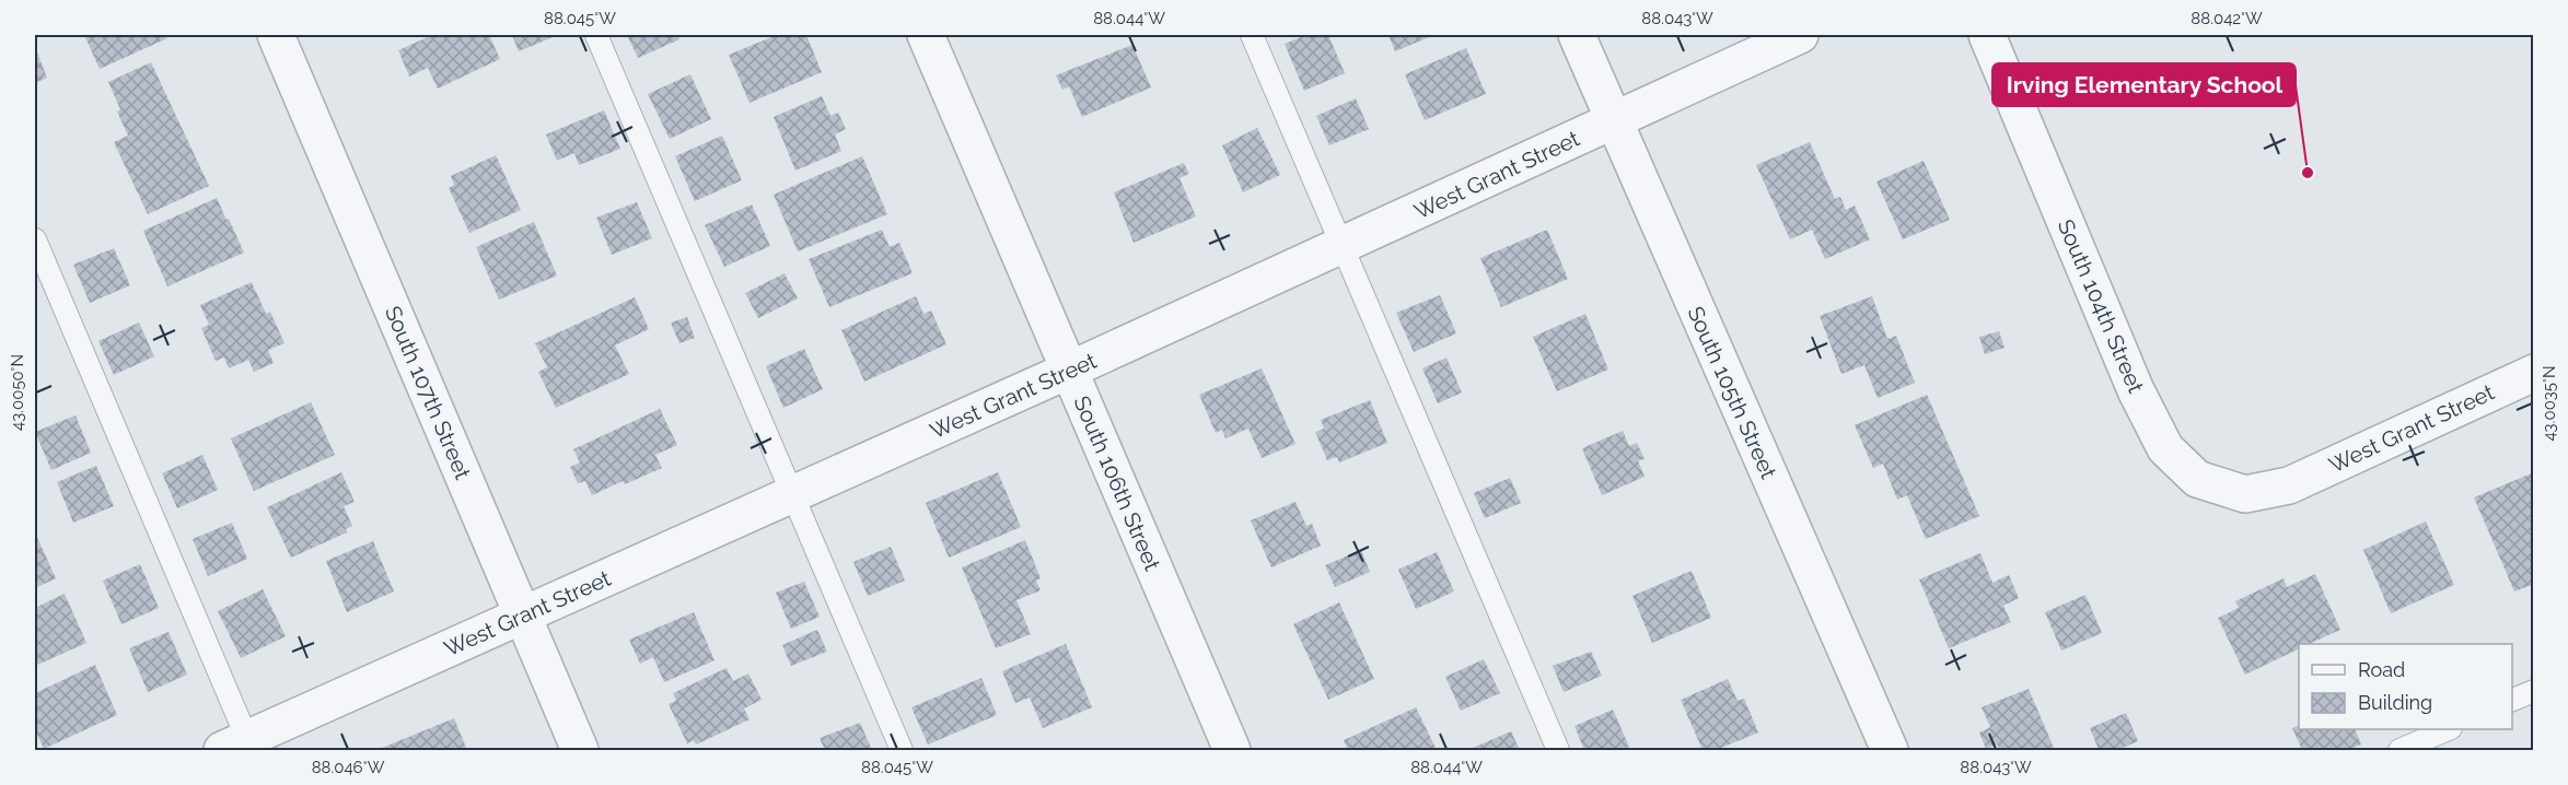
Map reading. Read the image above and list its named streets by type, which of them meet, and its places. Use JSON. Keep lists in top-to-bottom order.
{
  "streets": {
    "street": [
      "West Grant Street",
      "South 104th Street",
      "South 107th Street",
      "South 105th Street",
      "South 106th Street"
    ]
  },
  "crossings": [
    ["West Grant Street", "South 104th Street"],
    ["West Grant Street", "South 107th Street"],
    ["West Grant Street", "South 105th Street"],
    ["West Grant Street", "South 106th Street"]
  ],
  "places": ["Irving Elementary School"],
  "legend": ["Road", "Building"],
  "coordinates": [
    "88.045°W",
    "88.044°W",
    "88.043°W",
    "88.042°W",
    "43.0050°N",
    "43.0035°N",
    "88.046°W"
  ]
}
